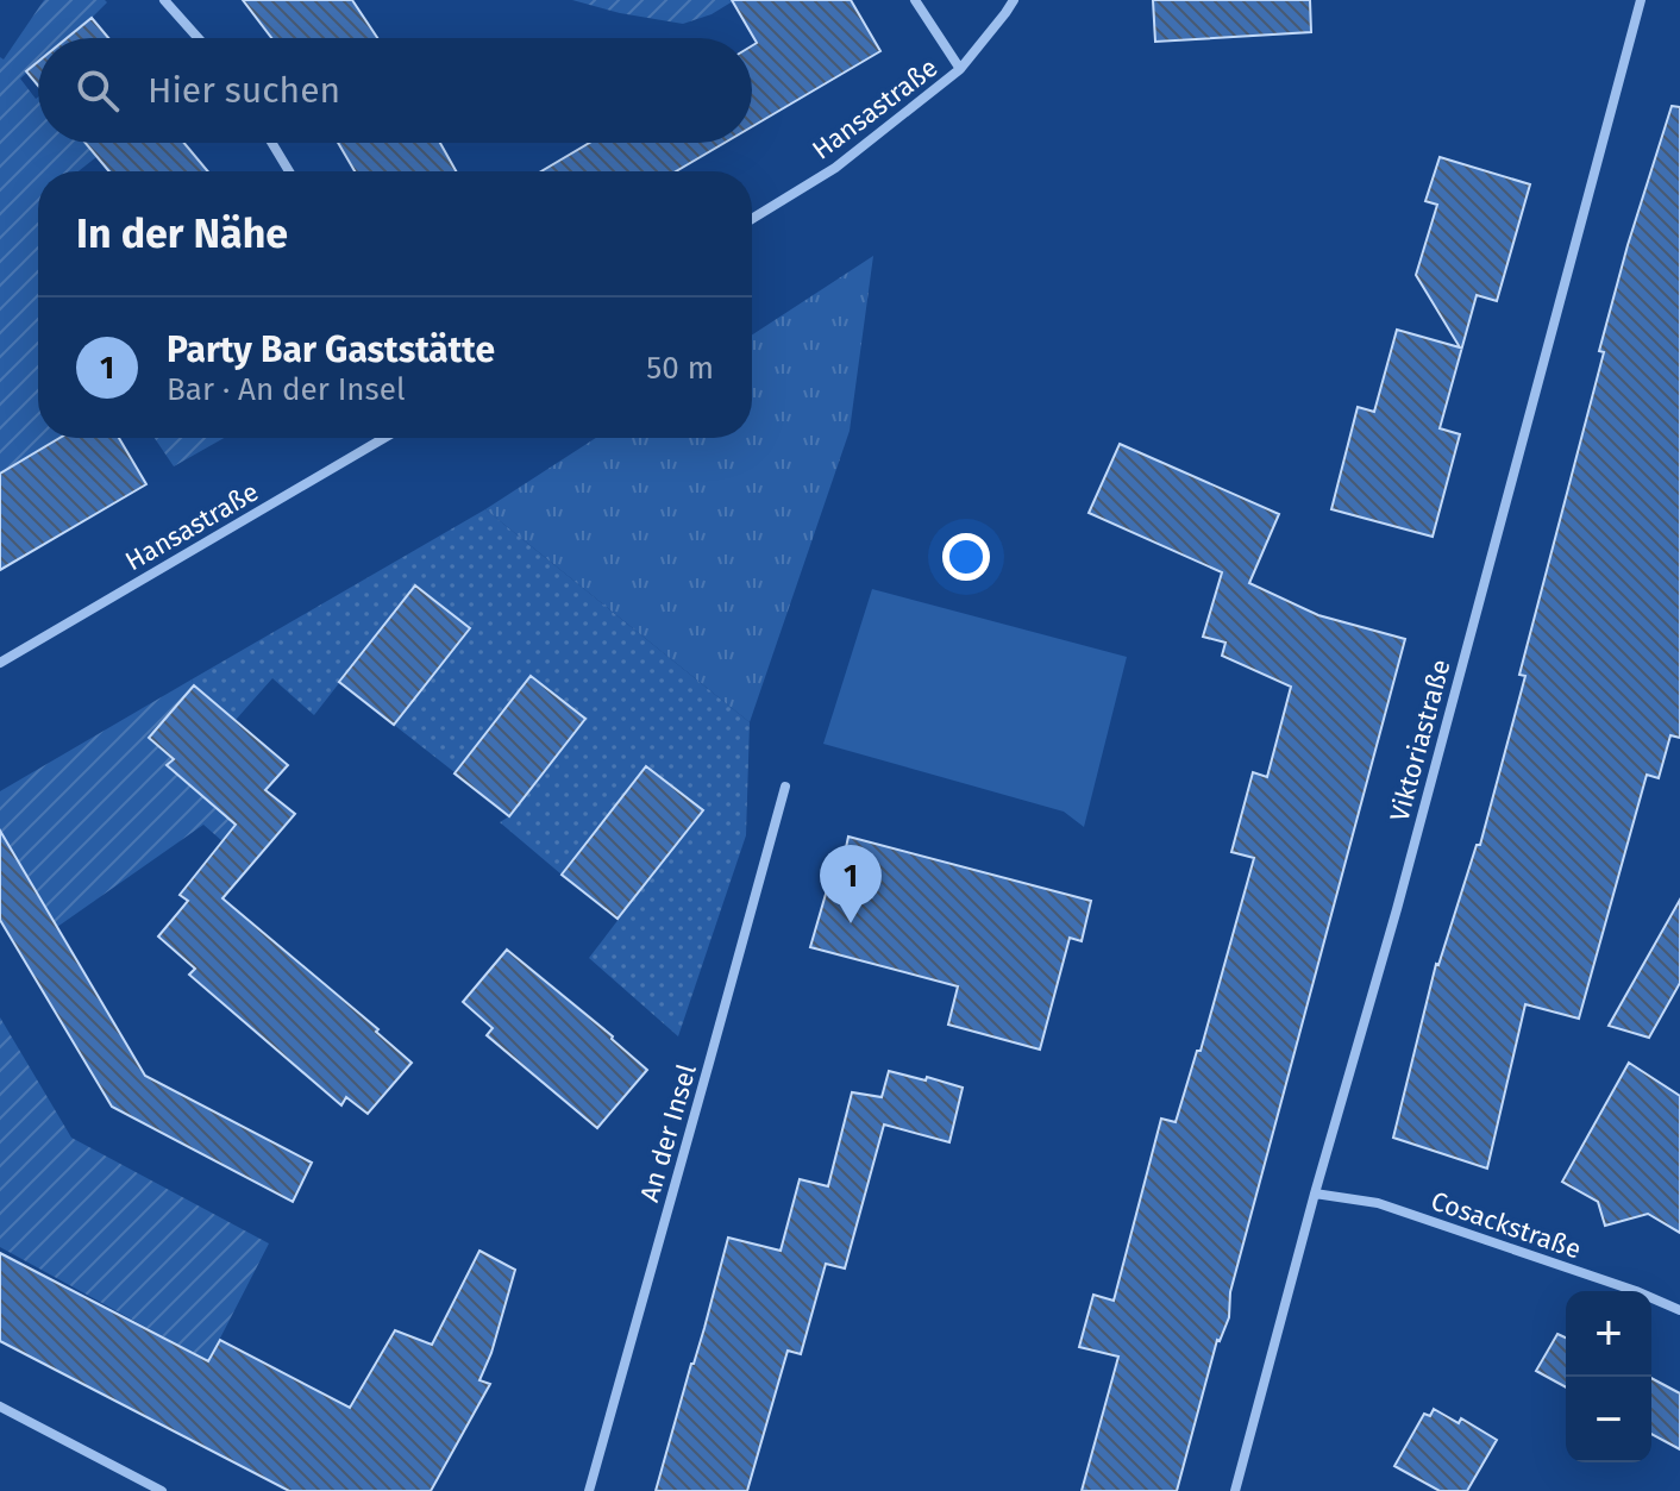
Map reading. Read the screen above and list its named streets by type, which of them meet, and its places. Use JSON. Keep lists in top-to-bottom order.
{
  "streets": {
    "street": [
      "Hansastraße",
      "Viktoriastraße",
      "An der Insel",
      "Cosackstraße"
    ]
  },
  "crossings": [
    ["Viktoriastraße", "Cosackstraße"]
  ],
  "page": {
    "search": "Hier suchen",
    "heading": "In der Nähe",
    "list": [
      {
        "mark": "1",
        "name": "Party Bar Gaststätte",
        "note": "Bar · An der Insel",
        "value": "50 m"
      }
    ],
    "pins": "1",
    "map_buttons": ["+", "−"]
  }
}
